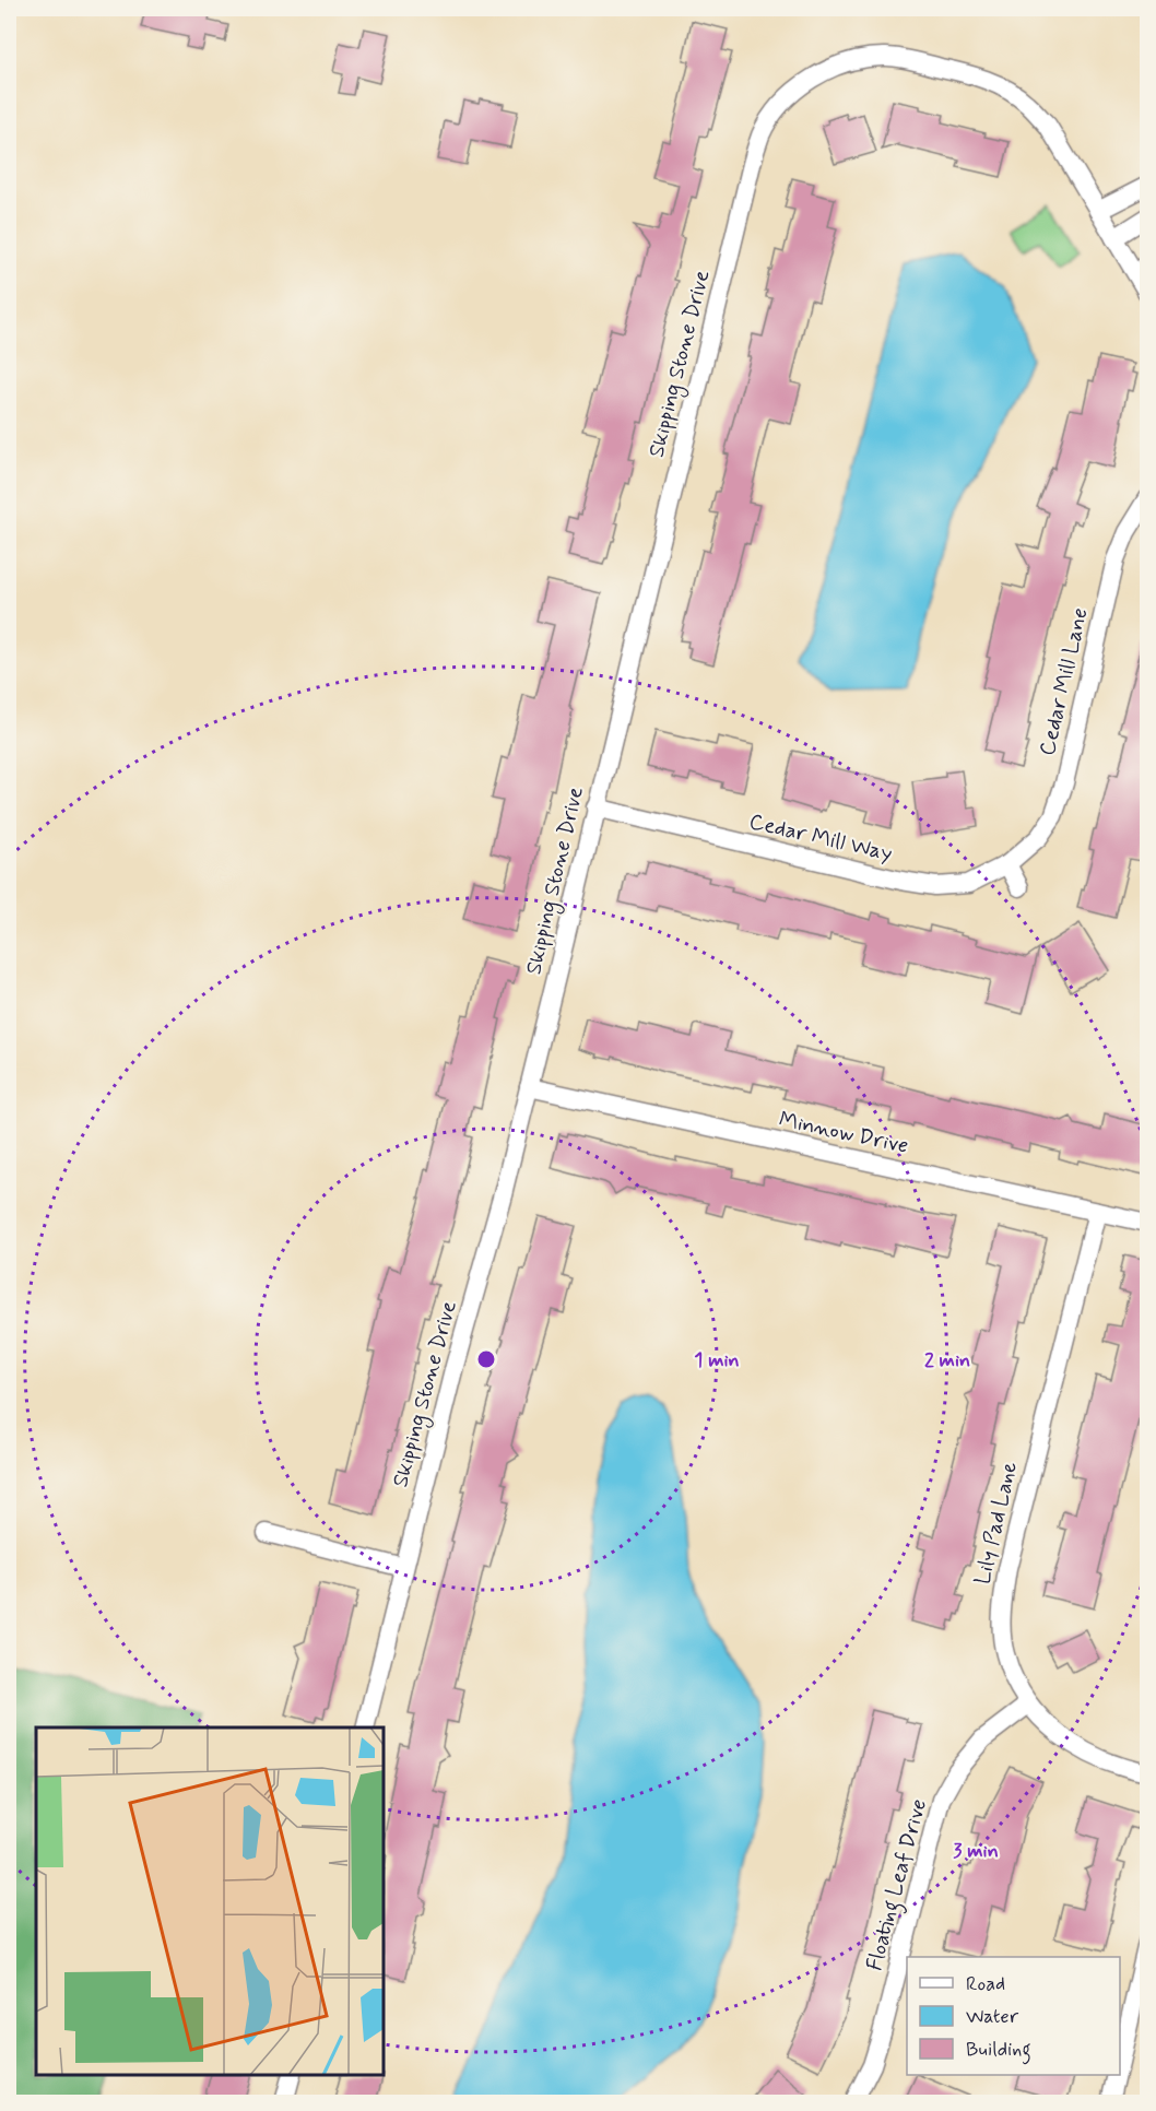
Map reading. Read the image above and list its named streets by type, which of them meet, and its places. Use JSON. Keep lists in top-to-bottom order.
{
  "streets": {
    "street": [
      "Skipping Stone Drive",
      "Cedar Mill Lane",
      "Cedar Mill Way",
      "Minnow Drive",
      "Lily Pad Lane",
      "Floating Leaf Drive"
    ]
  },
  "crossings": [
    ["Skipping Stone Drive", "Cedar Mill Way"],
    ["Skipping Stone Drive", "Minnow Drive"],
    ["Cedar Mill Lane", "Cedar Mill Way"],
    ["Minnow Drive", "Lily Pad Lane"],
    ["Lily Pad Lane", "Floating Leaf Drive"]
  ],
  "legend": ["Road", "Water", "Building"],
  "rings": ["1 min", "2 min", "3 min"]
}
